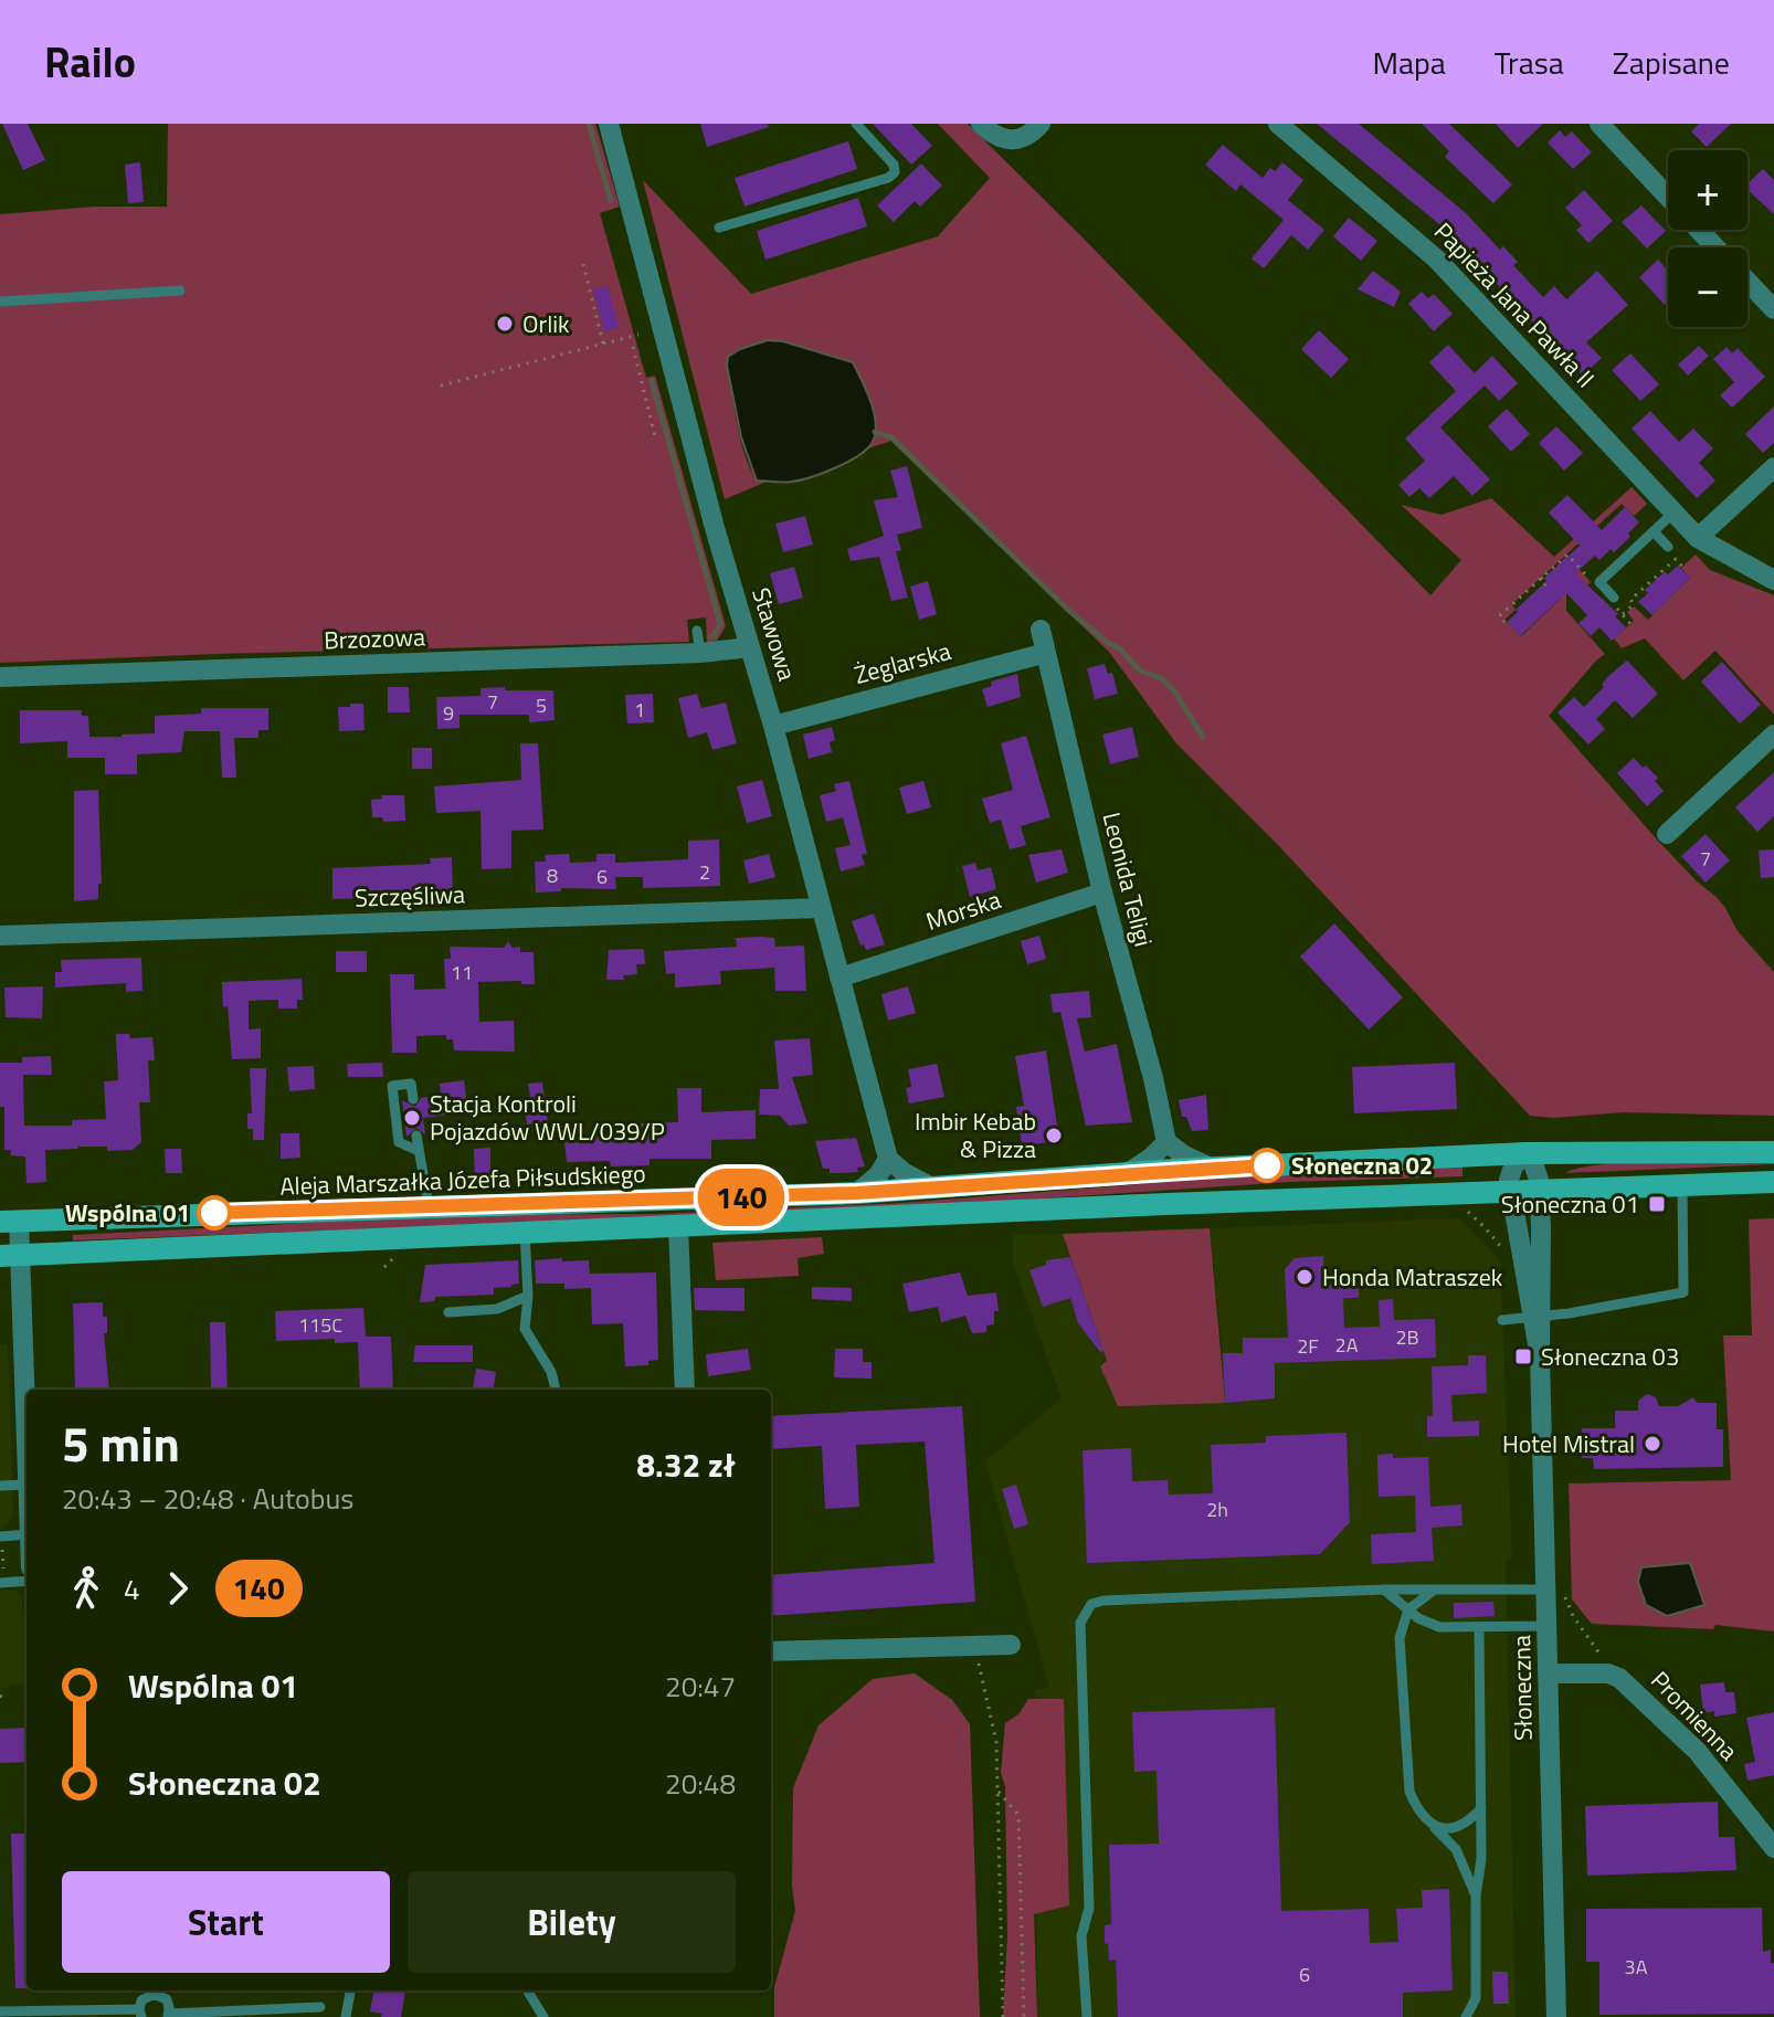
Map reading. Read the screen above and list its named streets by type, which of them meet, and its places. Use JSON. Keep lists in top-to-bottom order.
{
  "streets": {
    "main road": ["Aleja Marszałka Józefa Piłsudskiego"],
    "street": [
      "Papieża Jana Pawła II",
      "Stawowa",
      "Brzozowa",
      "Żeglarska",
      "Leonida Teligi",
      "Szczęśliwa",
      "Morska",
      "Słoneczna",
      "Promienna"
    ]
  },
  "crossings": [
    ["Stawowa", "Brzozowa"],
    ["Stawowa", "Żeglarska"],
    ["Stawowa", "Szczęśliwa"],
    ["Stawowa", "Morska"],
    ["Żeglarska", "Leonida Teligi"],
    ["Leonida Teligi", "Morska"],
    ["Aleja Marszałka Józefa Piłsudskiego", "Słoneczna"]
  ],
  "places": {
    "other": [
      "Orlik",
      "Stacja Kontroli Pojazdów WWL/039/P",
      "Imbir Kebab & Pizza",
      "Słoneczna 02",
      "Wspólna 01",
      "Honda Matraszek",
      "Hotel Mistral"
    ],
    "transit": ["Słoneczna 01", "Słoneczna 03"]
  },
  "lines": ["bus line 140"],
  "house_numbers": [
    "7",
    "5",
    "1",
    "9",
    "7",
    "2",
    "8",
    "6",
    "11",
    "115C",
    "2B",
    "2A",
    "2F",
    "2h",
    "3A",
    "6"
  ],
  "page": {
    "header": "Railo",
    "nav": ["Mapa", "Trasa", "Zapisane"],
    "on_map": "140",
    "map_buttons": ["+", "−"],
    "heading": ["5 min", "20:43 – 20:48 · Autobus", "8.32 zł"],
    "legs": ["4", "140"],
    "list": [
      {
        "name": "Wspólna 01",
        "value": "20:47"
      },
      {
        "name": "Słoneczna 02",
        "value": "20:48"
      }
    ],
    "buttons": ["Start", "Bilety"]
  }
}
